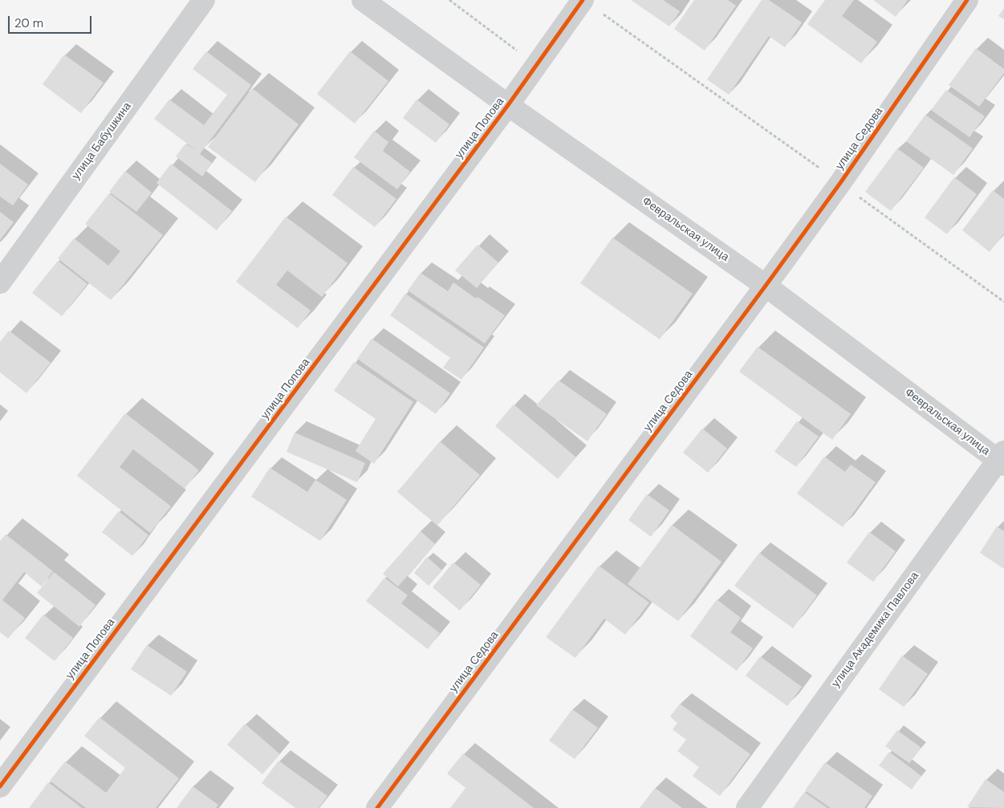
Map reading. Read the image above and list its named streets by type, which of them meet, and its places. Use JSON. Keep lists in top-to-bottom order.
{
  "streets": {
    "street": [
      "улица Попова",
      "улица Седова",
      "улица Бабушкина",
      "Февральская улица",
      "улица Академика Павлова"
    ]
  },
  "crossings": [
    ["улица Попова", "Февральская улица"],
    ["улица Седова", "Февральская улица"],
    ["Февральская улица", "улица Академика Павлова"]
  ],
  "scale_bar": "20 m"
}
